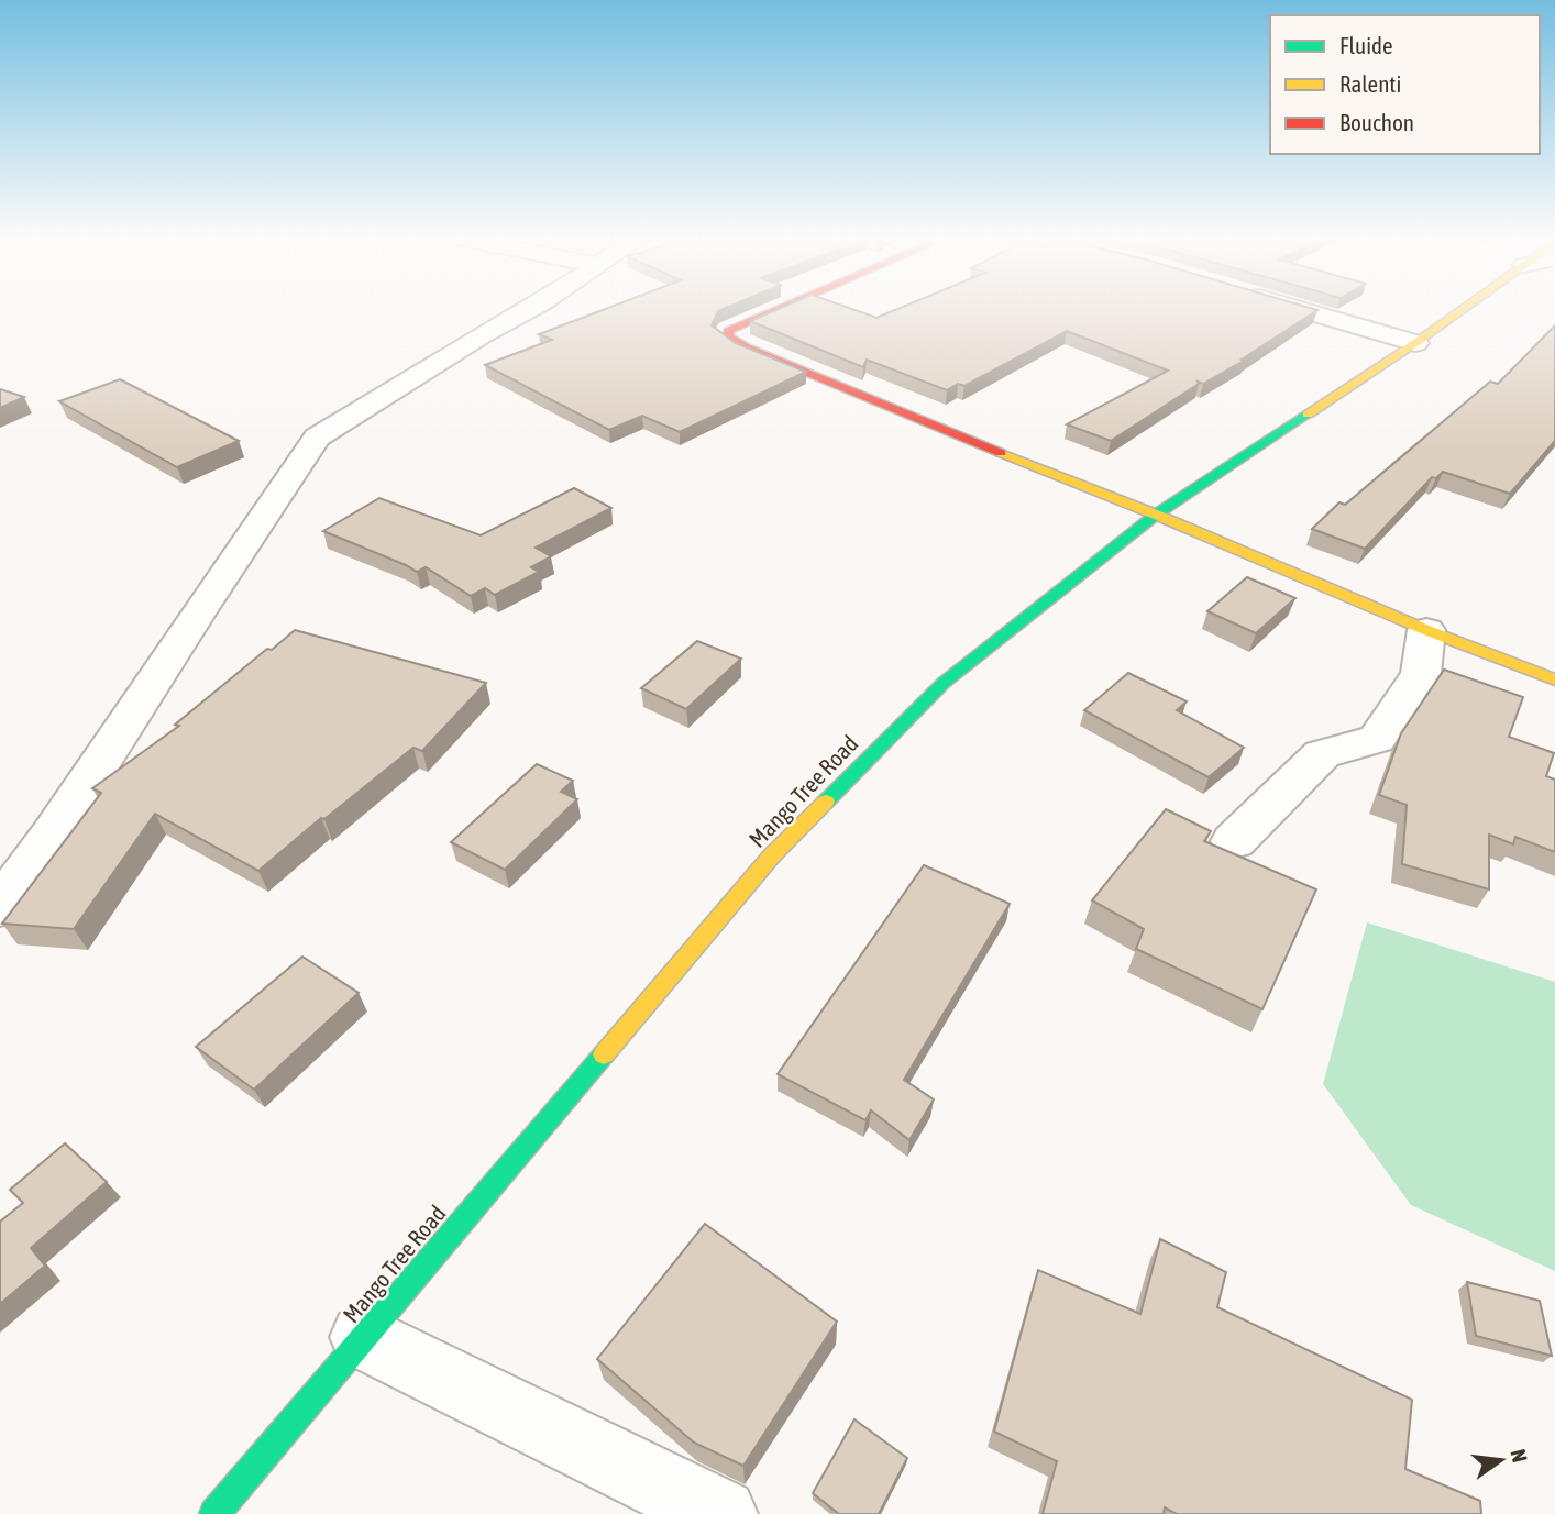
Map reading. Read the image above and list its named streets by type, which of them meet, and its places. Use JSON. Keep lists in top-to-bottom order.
{
  "streets": {
    "main road": ["Mango Tree Road"]
  },
  "legend": ["Fluide", "Ralenti", "Bouchon"],
  "north": "right"
}
